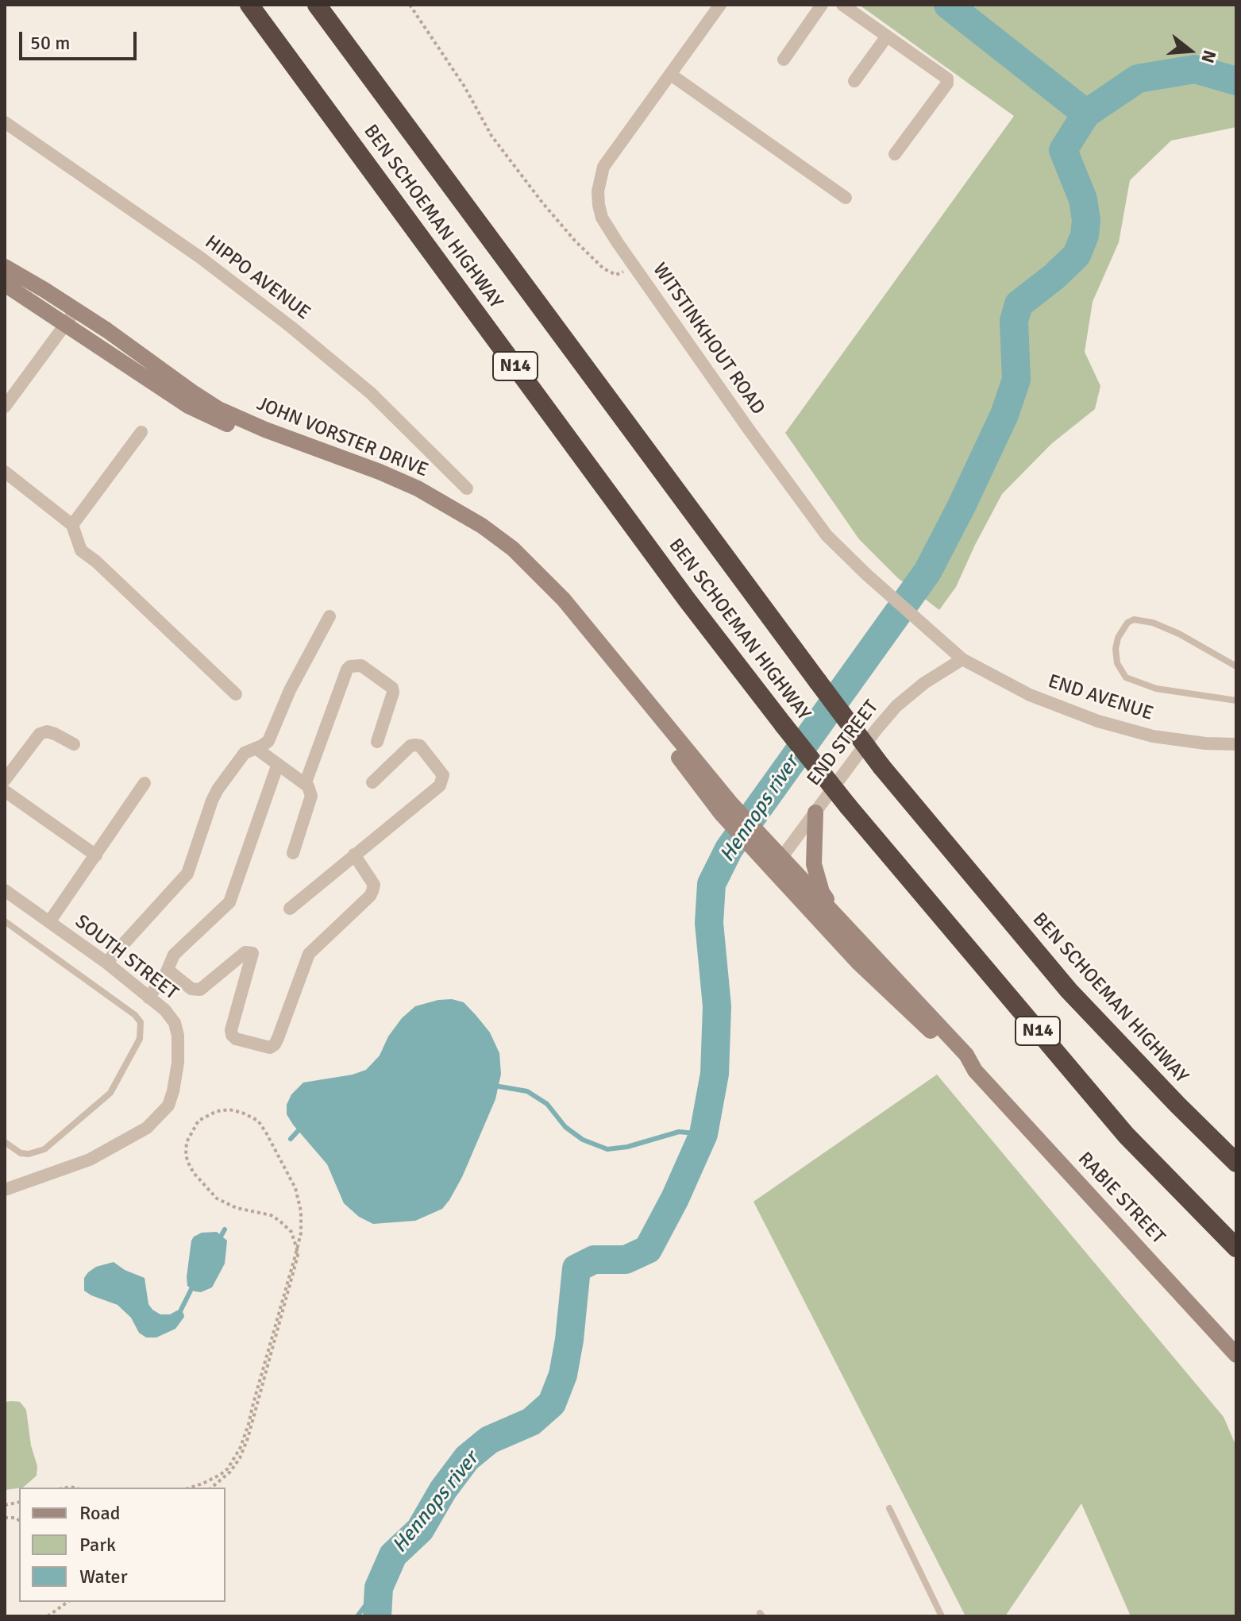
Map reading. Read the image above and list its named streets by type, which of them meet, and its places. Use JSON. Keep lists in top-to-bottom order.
{
  "streets": {
    "highway": ["BEN SCHOEMAN HIGHWAY", "N14"],
    "main road": ["JOHN VORSTER DRIVE", "RABIE STREET"],
    "street": [
      "HIPPO AVENUE",
      "WITSTINKHOUT ROAD",
      "END AVENUE",
      "END STREET",
      "SOUTH STREET"
    ]
  },
  "crossings": [
    ["WITSTINKHOUT ROAD", "END AVENUE"],
    ["WITSTINKHOUT ROAD", "END STREET"],
    ["JOHN VORSTER DRIVE", "END STREET"],
    ["JOHN VORSTER DRIVE", "RABIE STREET"],
    ["END AVENUE", "END STREET"],
    ["END STREET", "RABIE STREET"]
  ],
  "water": ["Hennops river"],
  "legend": ["Road", "Park", "Water"],
  "scale_bar": "50 m",
  "north": "right"
}
